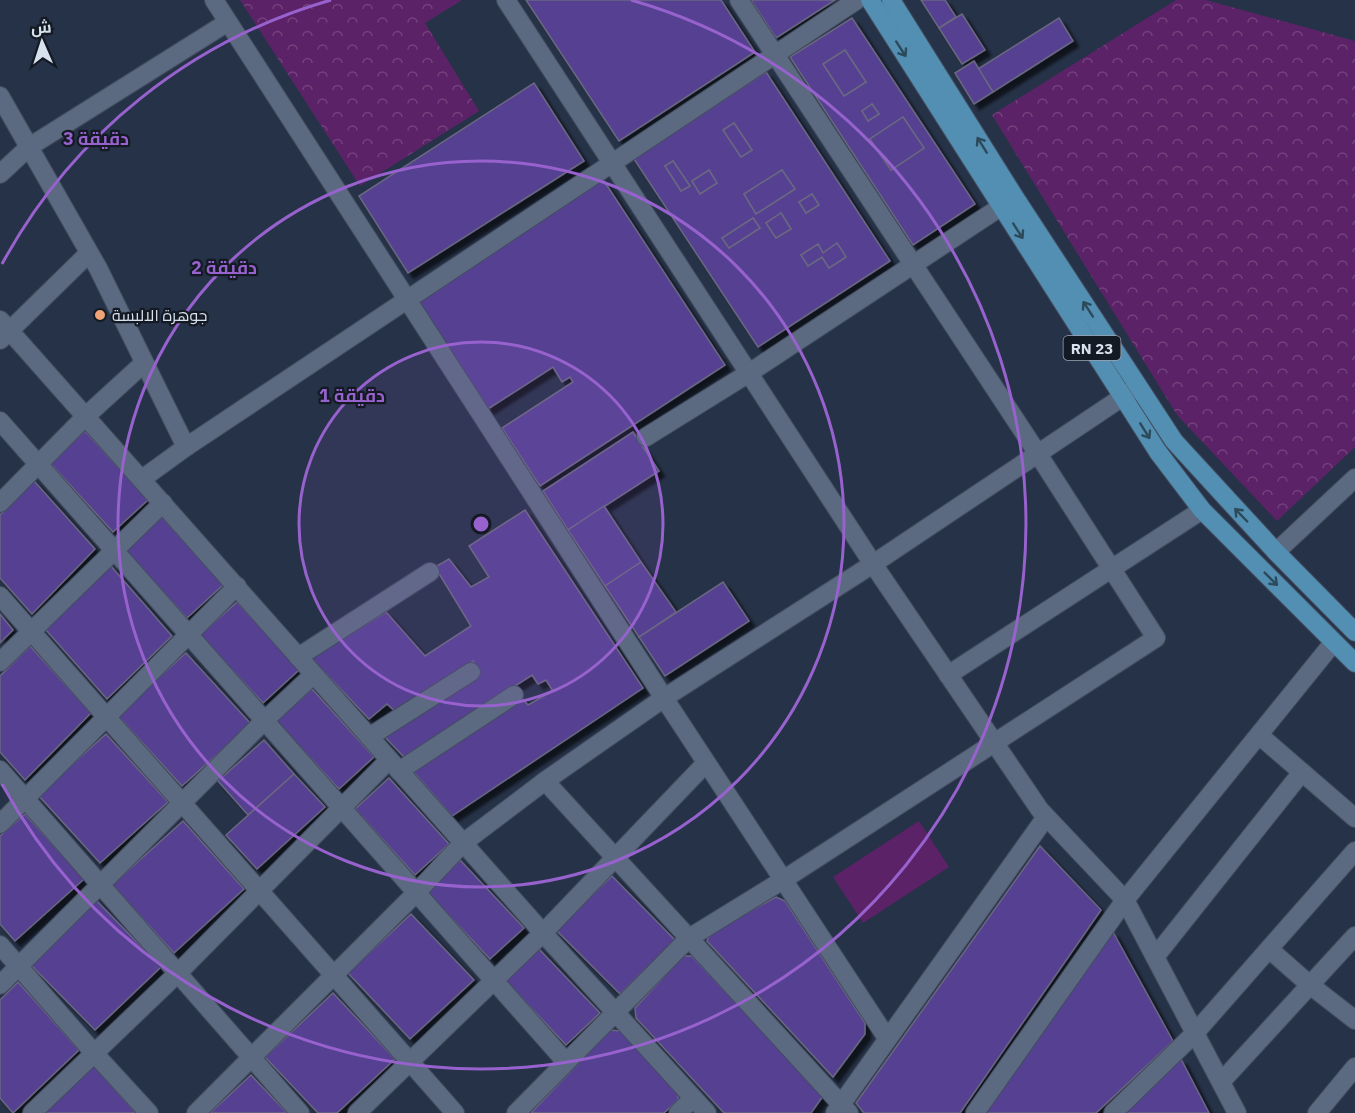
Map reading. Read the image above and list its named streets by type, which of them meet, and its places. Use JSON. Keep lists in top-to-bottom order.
{
  "streets": {
    "main road": ["RN 23"]
  },
  "places": ["جوهرة الالبسة"],
  "north": "top",
  "rings": ["3 دقيقة", "2 دقيقة", "1 دقيقة"]
}
